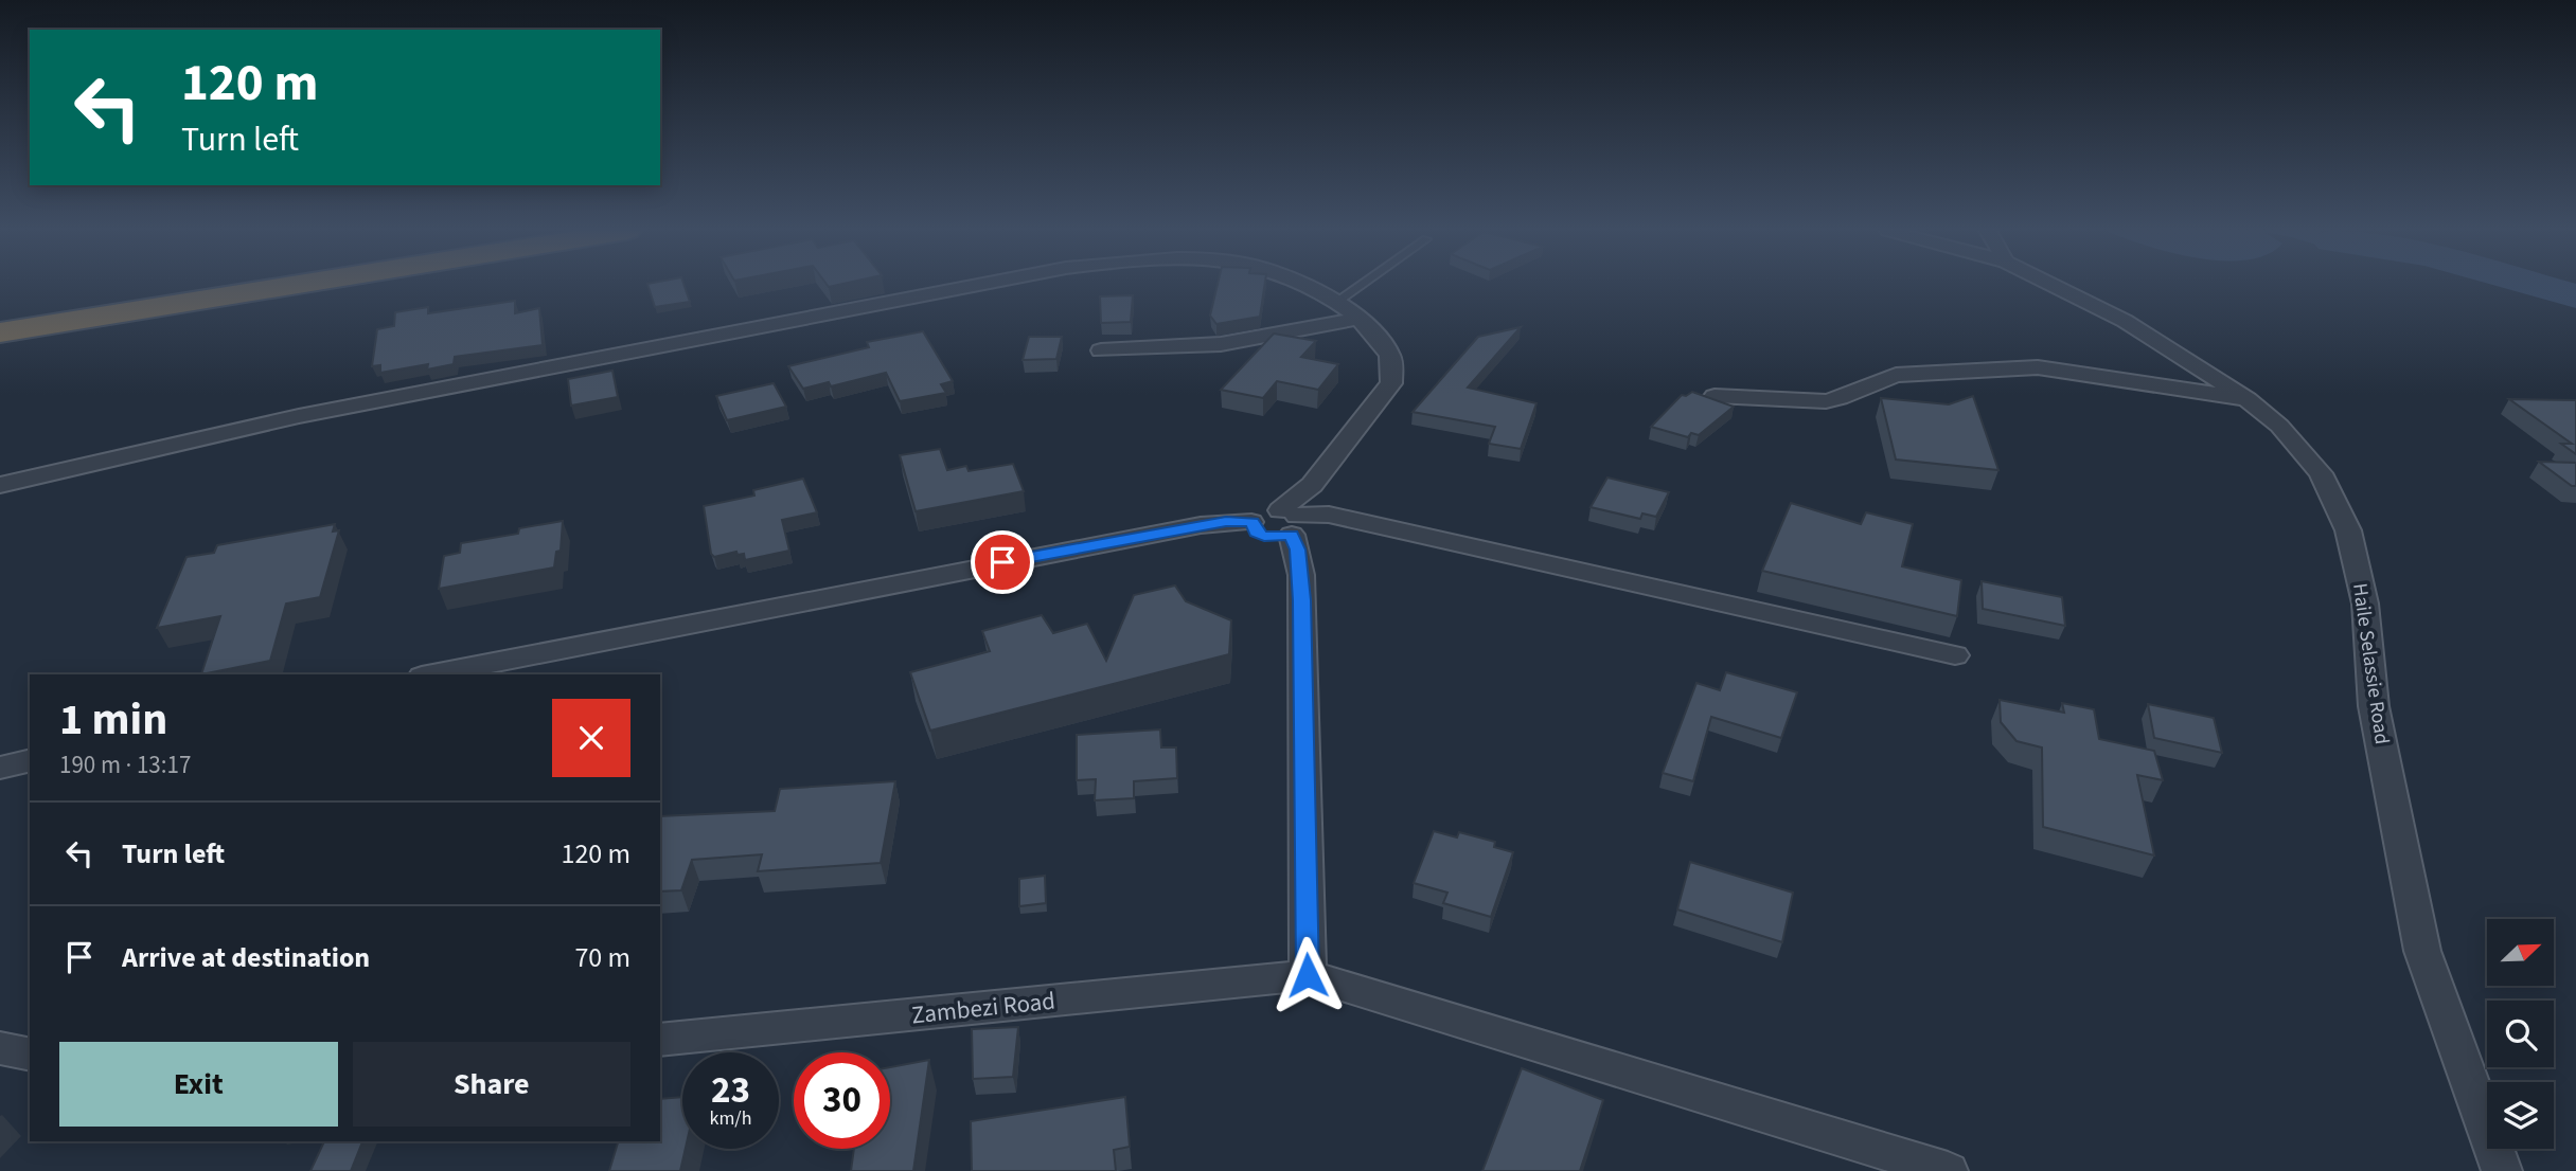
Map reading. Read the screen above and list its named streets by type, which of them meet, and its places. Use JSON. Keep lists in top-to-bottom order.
{
  "streets": {
    "street": ["Haile Selassie Road", "Zambezi Road"]
  },
  "north": "top right",
  "page": {
    "turn": ["120 m", "Turn left"],
    "heading": ["1 min", "190 m · 13:17"],
    "list": [
      {
        "name": "Turn left",
        "value": "120 m"
      },
      {
        "name": "Arrive at destination",
        "value": "70 m"
      }
    ],
    "buttons": ["Exit", "Share"],
    "speed": "23 km/h",
    "limit": "30"
  }
}
